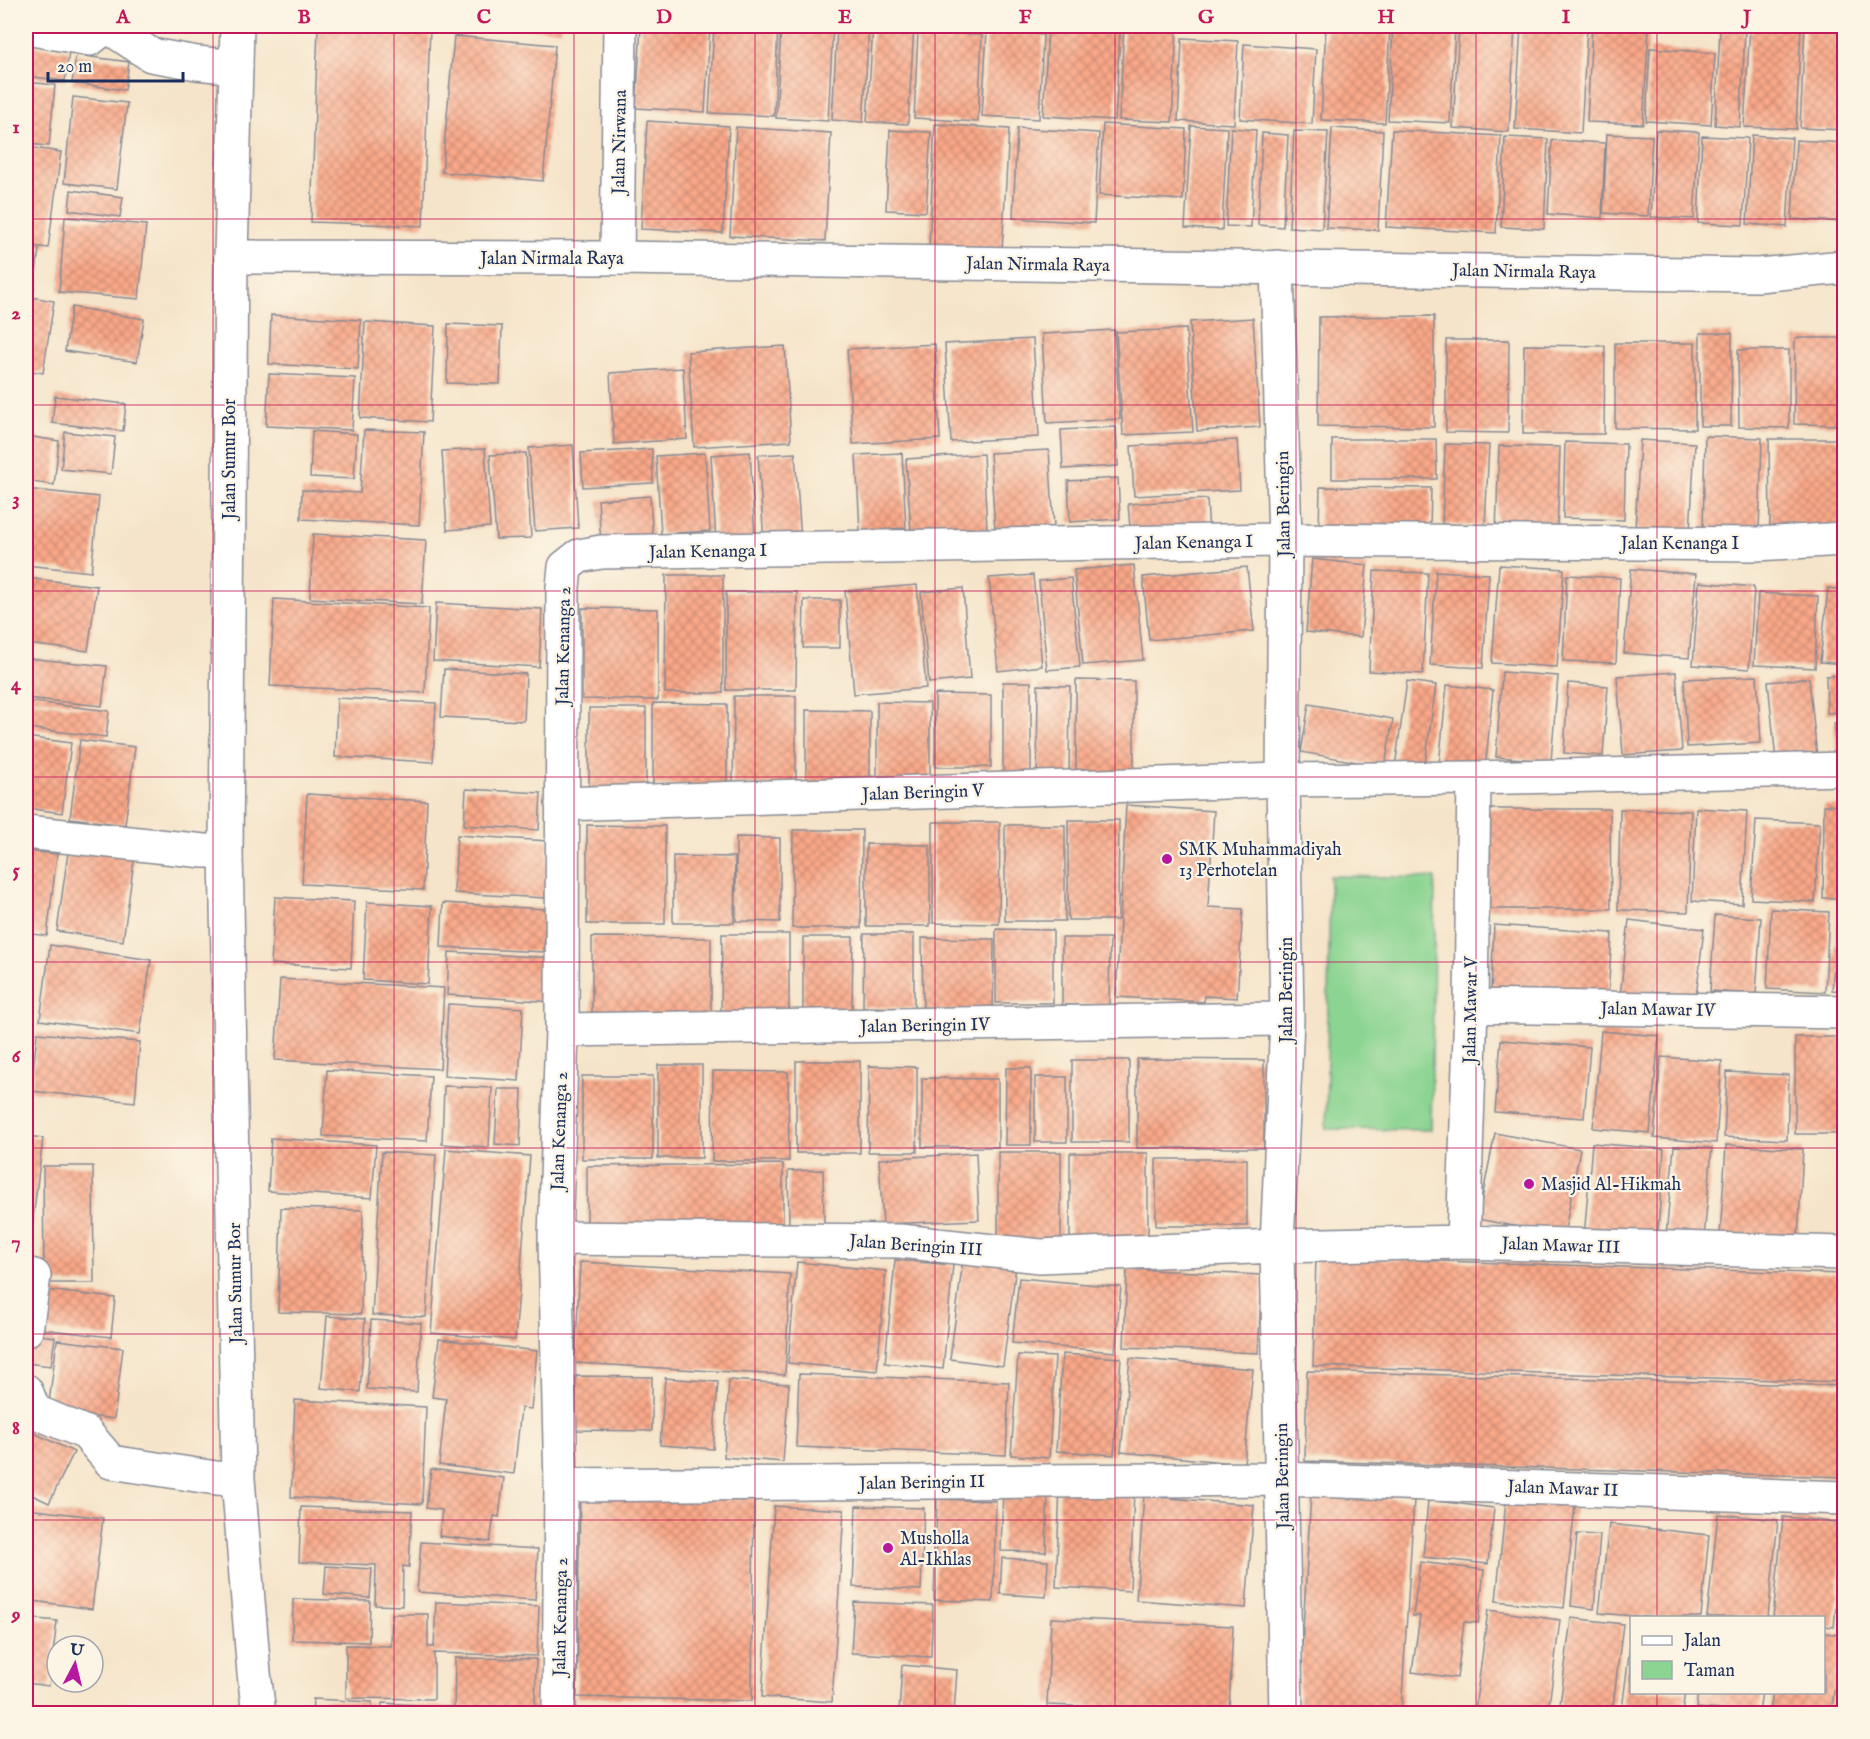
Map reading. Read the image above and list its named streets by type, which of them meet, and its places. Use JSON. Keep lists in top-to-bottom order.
{
  "streets": {
    "street": [
      "Jalan Nirwana",
      "Jalan Nirmala Raya",
      "Jalan Sumur Bor",
      "Jalan Beringin",
      "Jalan Kenanga I",
      "Jalan Kenanga 2",
      "Jalan Beringin V",
      "Jalan Mawar IV",
      "Jalan Mawar V",
      "Jalan Beringin IV",
      "Jalan Beringin III",
      "Jalan Mawar III",
      "Jalan Beringin II",
      "Jalan Mawar II"
    ]
  },
  "crossings": [
    ["Jalan Nirwana", "Jalan Nirmala Raya"],
    ["Jalan Nirmala Raya", "Jalan Sumur Bor"],
    ["Jalan Nirmala Raya", "Jalan Beringin"],
    ["Jalan Beringin", "Jalan Kenanga I"],
    ["Jalan Beringin", "Jalan Beringin V"],
    ["Jalan Beringin", "Jalan Beringin IV"],
    ["Jalan Beringin", "Jalan Beringin III"],
    ["Jalan Beringin", "Jalan Mawar III"],
    ["Jalan Beringin", "Jalan Beringin II"],
    ["Jalan Beringin", "Jalan Mawar II"],
    ["Jalan Kenanga I", "Jalan Kenanga 2"],
    ["Jalan Kenanga 2", "Jalan Beringin V"],
    ["Jalan Kenanga 2", "Jalan Beringin IV"],
    ["Jalan Kenanga 2", "Jalan Beringin III"],
    ["Jalan Kenanga 2", "Jalan Beringin II"],
    ["Jalan Mawar IV", "Jalan Mawar V"],
    ["Jalan Mawar V", "Jalan Mawar III"],
    ["Jalan Beringin III", "Jalan Mawar III"],
    ["Jalan Beringin II", "Jalan Mawar II"]
  ],
  "places": ["SMK Muhammadiyah 13 Perhotelan", "Masjid Al-Hikmah", "Musholla Al-Ikhlas"],
  "legend": ["Jalan", "Taman"],
  "scale_bar": "20 m",
  "north": "top",
  "grid": {
    "columns": [
      "A",
      "B",
      "C",
      "D",
      "E",
      "F",
      "G",
      "H",
      "I",
      "J"
    ],
    "rows": [
      "1",
      "2",
      "3",
      "4",
      "5",
      "6",
      "7",
      "8",
      "9"
    ]
  }
}
